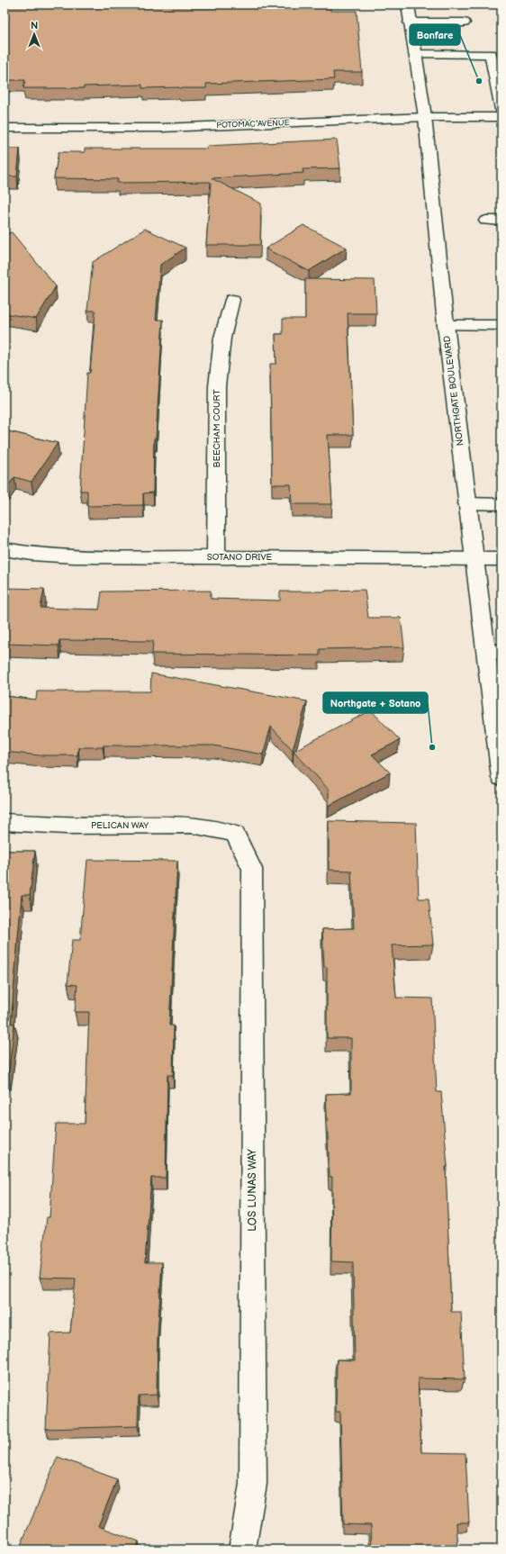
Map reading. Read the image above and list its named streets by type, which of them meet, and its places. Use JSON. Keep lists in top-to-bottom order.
{
  "streets": {
    "street": [
      "POTOMAC AVENUE",
      "NORTHGATE BOULEVARD",
      "BEECHAM COURT",
      "SOTANO DRIVE",
      "PELICAN WAY",
      "LOS LUNAS WAY"
    ]
  },
  "crossings": [
    ["POTOMAC AVENUE", "NORTHGATE BOULEVARD"],
    ["NORTHGATE BOULEVARD", "SOTANO DRIVE"],
    ["BEECHAM COURT", "SOTANO DRIVE"],
    ["PELICAN WAY", "LOS LUNAS WAY"]
  ],
  "places": ["Bonfare", "Northgate + Sotano"],
  "north": "top"
}
